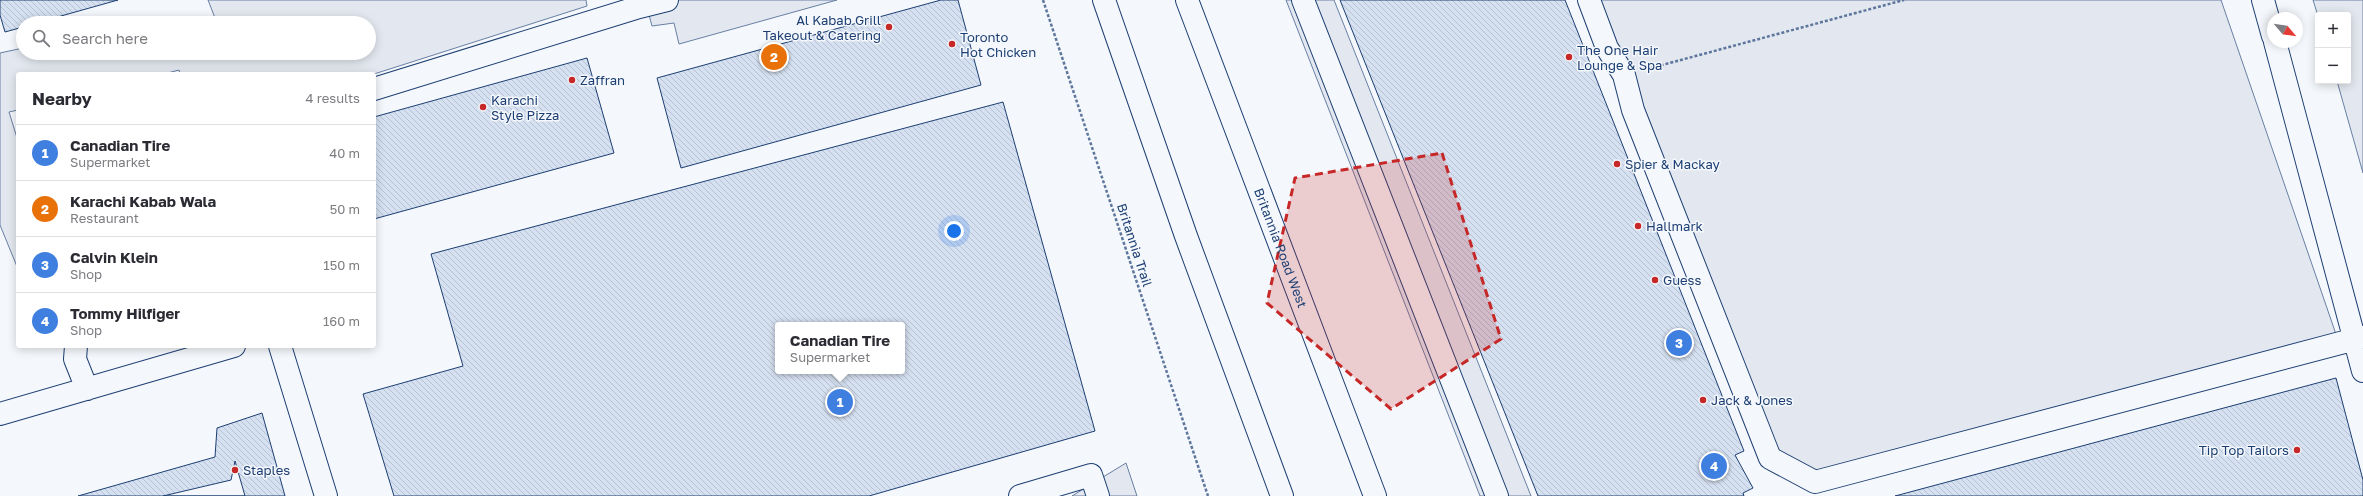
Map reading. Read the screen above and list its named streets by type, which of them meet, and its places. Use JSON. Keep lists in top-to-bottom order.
{
  "streets": {
    "main road": ["Britannia Road West"],
    "path": ["Britannia Trail"]
  },
  "places": [
    "Al Kabab Grill Takeout & Catering",
    "Toronto Hot Chicken",
    "The One Hair Lounge & Spa",
    "Zaffran",
    "Karachi Style Pizza",
    "Spier & Mackay",
    "Hallmark",
    "Guess",
    "Jack & Jones",
    "Tip Top Tailors",
    "Staples"
  ],
  "north": "bottom right",
  "page": {
    "map_buttons": ["+", "−"],
    "search": "Search here",
    "pins": [
      "2",
      "3",
      "1",
      "4"
    ],
    "heading": ["Nearby", "4 results"],
    "list": [
      {
        "mark": "1",
        "name": "Canadian Tire",
        "note": "Supermarket",
        "value": "40 m"
      },
      {
        "mark": "2",
        "name": "Karachi Kabab Wala",
        "note": "Restaurant",
        "value": "50 m"
      },
      {
        "mark": "3",
        "name": "Calvin Klein",
        "note": "Shop",
        "value": "150 m"
      },
      {
        "mark": "4",
        "name": "Tommy Hilfiger",
        "note": "Shop",
        "value": "160 m"
      }
    ],
    "popup": ["Canadian Tire", "Supermarket"]
  }
}
